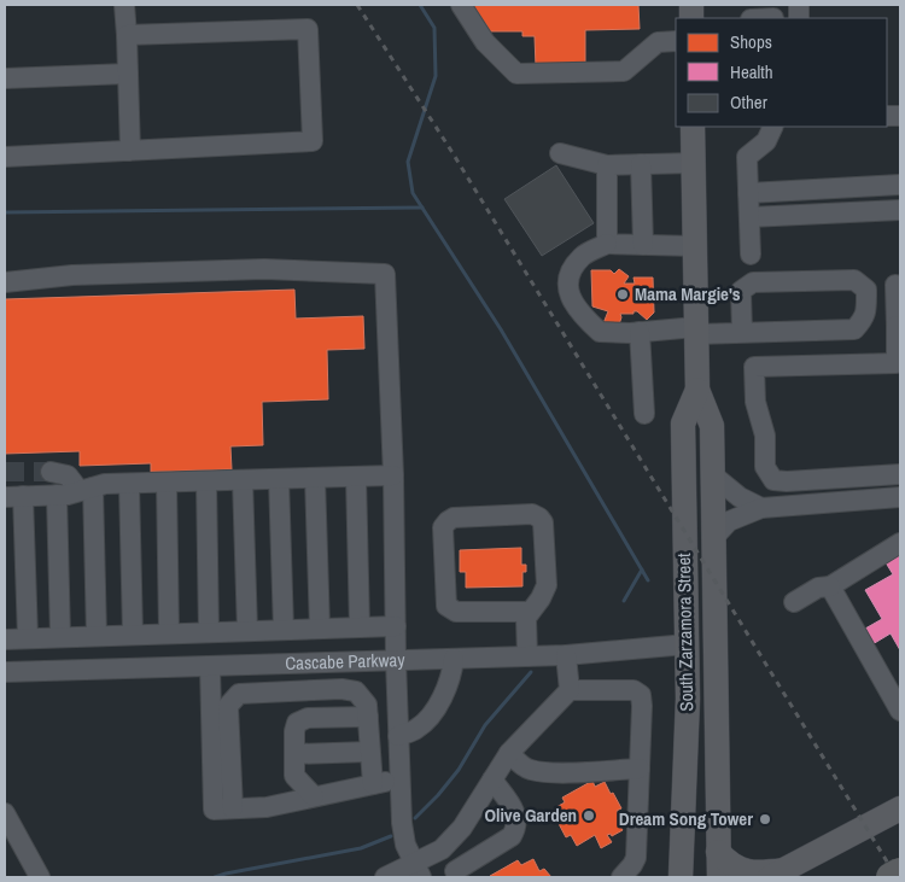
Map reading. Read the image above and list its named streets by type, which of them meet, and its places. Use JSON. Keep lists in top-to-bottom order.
{
  "streets": {
    "main road": ["South Zarzamora Street"],
    "street": ["Cascabe Parkway"]
  },
  "crossings": [
    ["South Zarzamora Street", "Cascabe Parkway"]
  ],
  "places": ["Mama Margie's", "Olive Garden", "Dream Song Tower"],
  "legend": ["Shops", "Health", "Other"]
}
